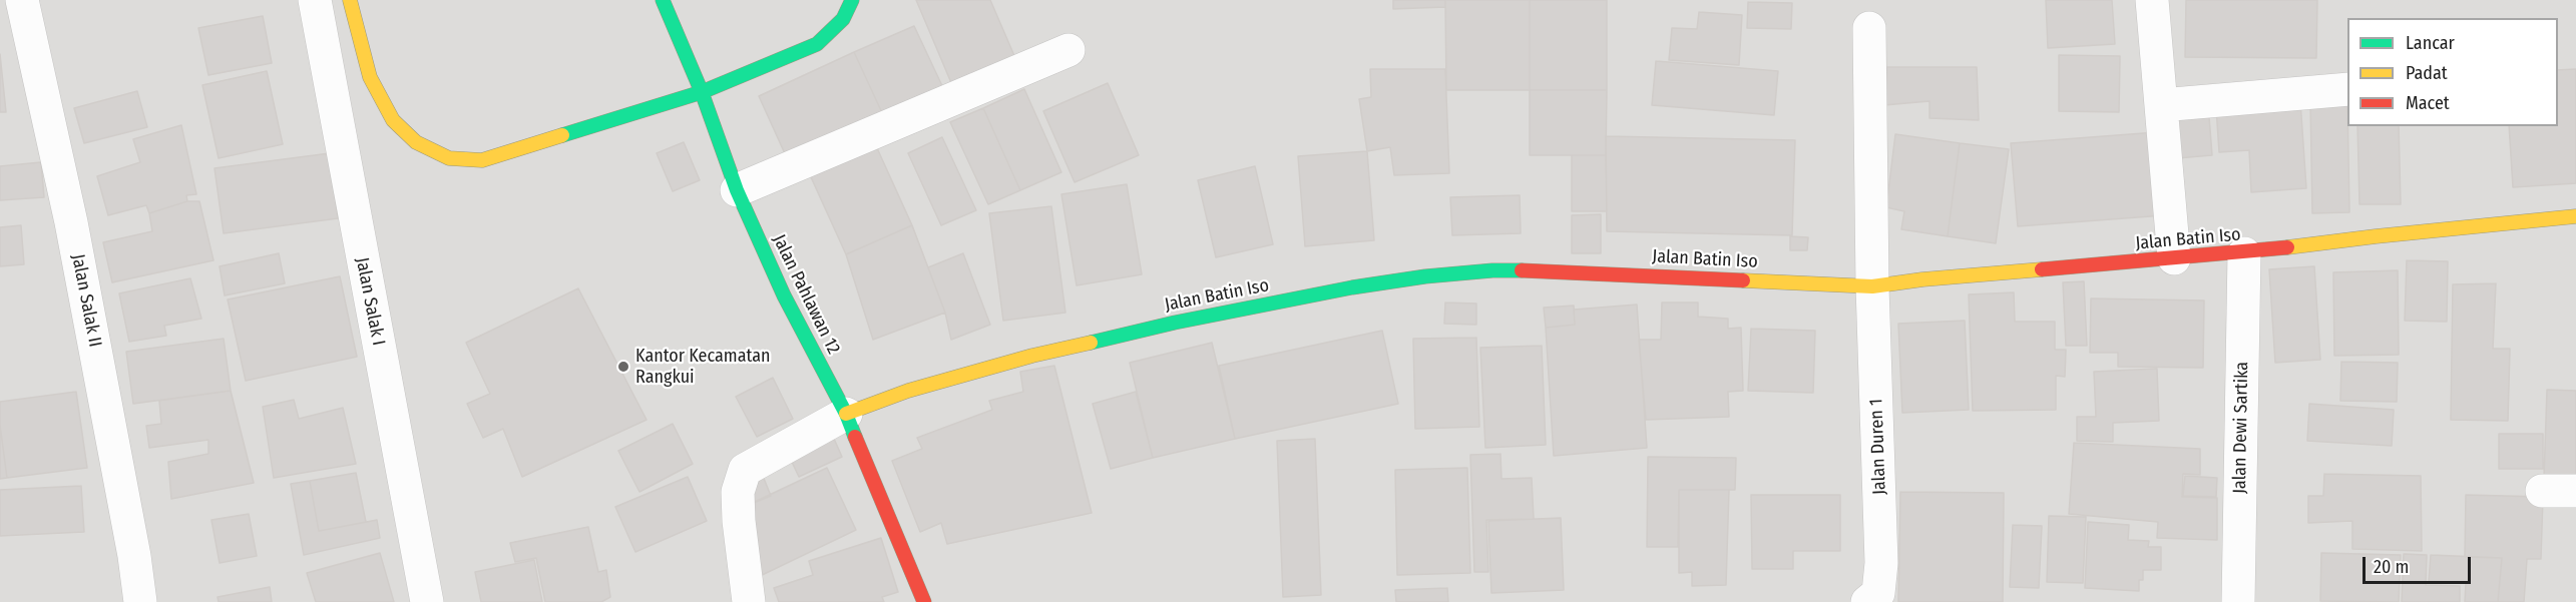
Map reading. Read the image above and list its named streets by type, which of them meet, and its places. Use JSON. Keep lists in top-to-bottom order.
{
  "streets": {
    "street": [
      "Jalan Batin Iso",
      "Jalan Pahlawan 12",
      "Jalan Salak II",
      "Jalan Salak I",
      "Jalan Dewi Sartika",
      "Jalan Duren 1"
    ]
  },
  "crossings": [
    ["Jalan Batin Iso", "Jalan Pahlawan 12"],
    ["Jalan Batin Iso", "Jalan Dewi Sartika"],
    ["Jalan Batin Iso", "Jalan Duren 1"]
  ],
  "places": ["Kantor Kecamatan Rangkui"],
  "legend": ["Lancar", "Padat", "Macet"],
  "scale_bar": "20 m"
}
